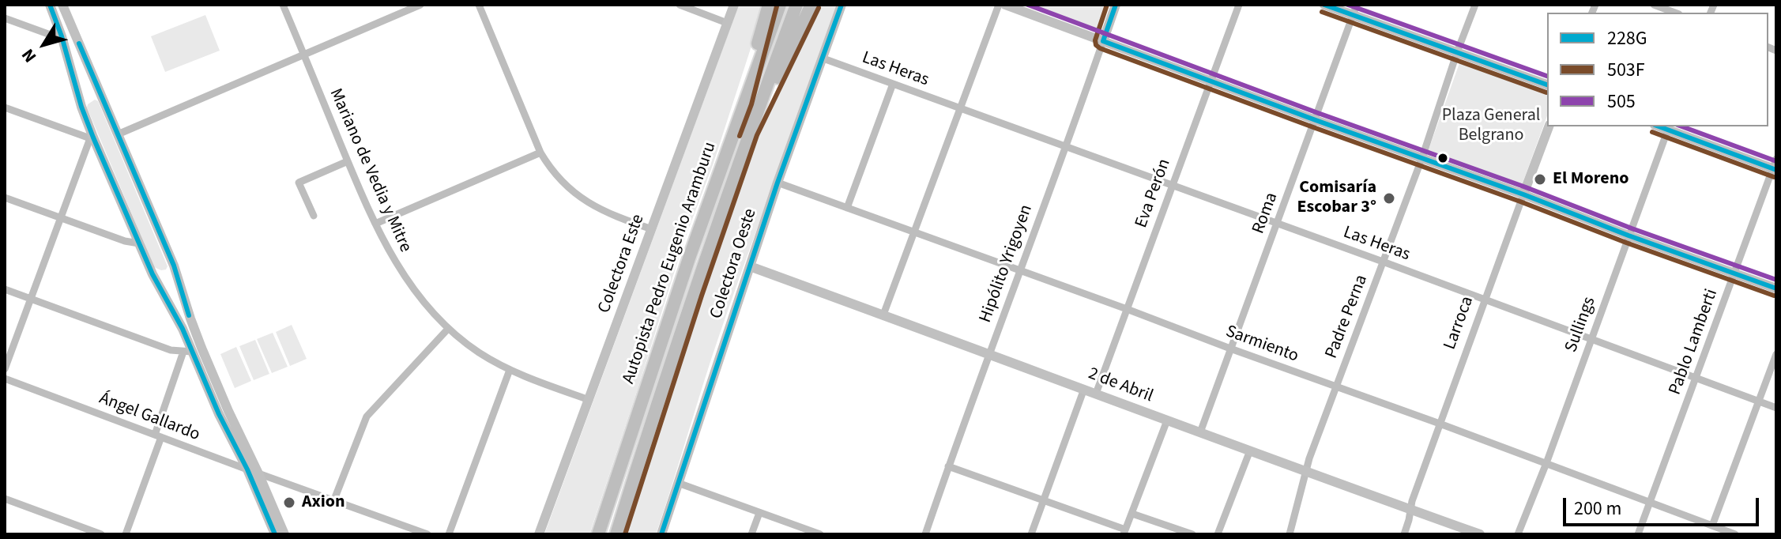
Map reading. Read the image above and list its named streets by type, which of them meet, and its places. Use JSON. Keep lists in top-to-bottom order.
{
  "streets": {
    "highway": ["Autopista Pedro Eugenio Aramburu"],
    "street": [
      "Las Heras",
      "Mariano de Vedia y Mitre",
      "Eva Perón",
      "Roma",
      "Colectora Este",
      "Colectora Oeste",
      "Hipólito Yrigoyen",
      "Padre Perna",
      "Larroca",
      "Sullings",
      "Pablo Lamberti",
      "Sarmiento",
      "2 de Abril",
      "Ángel Gallardo"
    ]
  },
  "crossings": [
    ["Las Heras", "Eva Perón"],
    ["Las Heras", "Roma"],
    ["Las Heras", "Colectora Oeste"],
    ["Las Heras", "Hipólito Yrigoyen"],
    ["Las Heras", "Padre Perna"],
    ["Las Heras", "Larroca"],
    ["Las Heras", "Sullings"],
    ["Las Heras", "Pablo Lamberti"],
    ["Mariano de Vedia y Mitre", "Colectora Este"],
    ["Eva Perón", "Sarmiento"],
    ["Eva Perón", "2 de Abril"],
    ["Roma", "Sarmiento"],
    ["Roma", "2 de Abril"],
    ["Colectora Oeste", "Sarmiento"],
    ["Colectora Oeste", "2 de Abril"],
    ["Hipólito Yrigoyen", "Sarmiento"],
    ["Hipólito Yrigoyen", "2 de Abril"],
    ["Padre Perna", "Sarmiento"],
    ["Padre Perna", "2 de Abril"],
    ["Larroca", "Sarmiento"],
    ["Larroca", "2 de Abril"],
    ["Sullings", "Sarmiento"],
    ["Pablo Lamberti", "Sarmiento"]
  ],
  "parks": ["Plaza General Belgrano"],
  "places": ["El Moreno", "Comisaría Escobar 3°", "Axion"],
  "lines": ["transit line 228G", "transit line 503F", "transit line 505"],
  "legend": ["228G", "503F", "505"],
  "scale_bar": "200 m",
  "north": "bottom left"
}
